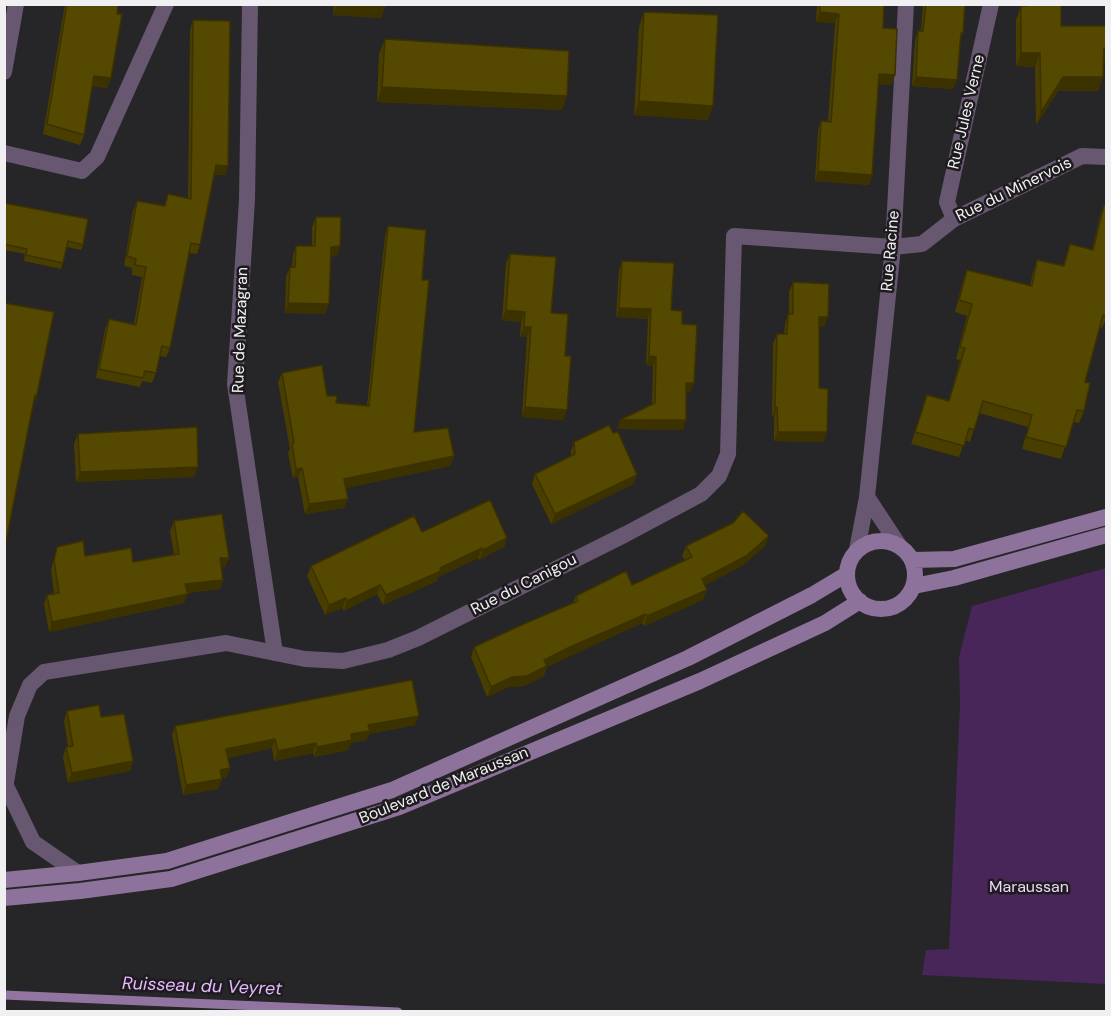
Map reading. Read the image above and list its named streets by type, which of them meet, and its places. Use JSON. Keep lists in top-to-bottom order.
{
  "streets": {
    "main road": ["Boulevard de Maraussan"],
    "street": [
      "Rue Jules Verne",
      "Rue du Minervois",
      "Rue Racine",
      "Rue de Mazagran",
      "Rue du Canigou"
    ]
  },
  "crossings": [
    ["Rue Jules Verne", "Rue du Minervois"],
    ["Rue du Minervois", "Rue Racine"],
    ["Rue du Minervois", "Rue du Canigou"],
    ["Rue Racine", "Rue du Canigou"],
    ["Rue Racine", "Boulevard de Maraussan"],
    ["Rue de Mazagran", "Rue du Canigou"],
    ["Rue du Canigou", "Boulevard de Maraussan"]
  ],
  "water": ["Ruisseau du Veyret"],
  "parks": ["Maraussan"]
}
